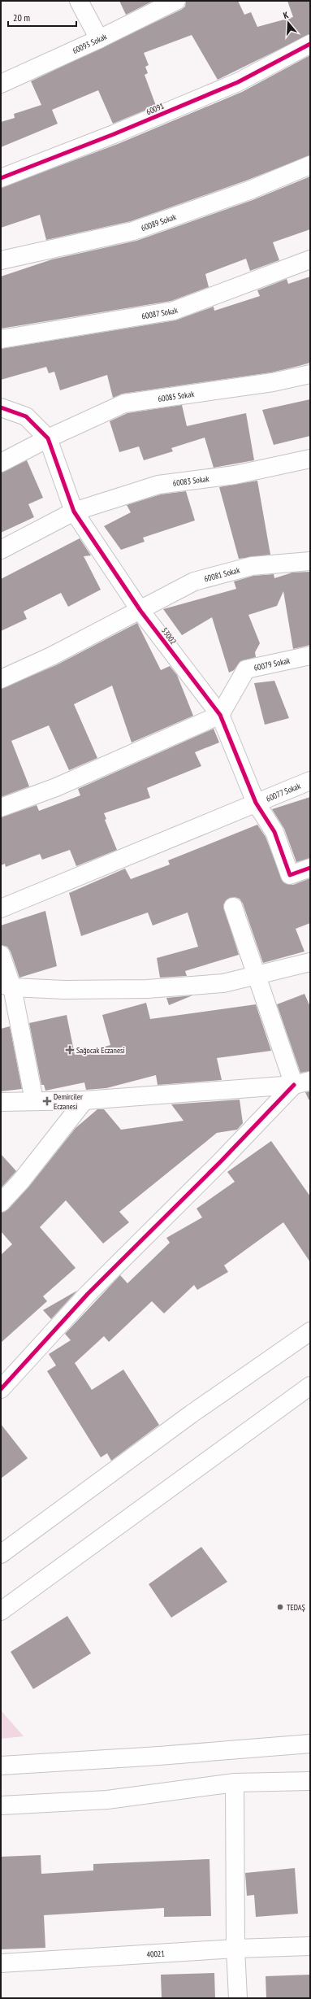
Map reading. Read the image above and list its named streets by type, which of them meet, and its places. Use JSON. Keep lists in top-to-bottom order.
{
  "streets": {
    "street": [
      "60093 Sokak",
      "60091",
      "60089 Sokak",
      "60087 Sokak",
      "60085 Sokak",
      "60083 Sokak",
      "60081 Sokak",
      "53002",
      "60079 Sokak",
      "60077 Sokak",
      "40021"
    ]
  },
  "crossings": [
    ["60085 Sokak", "53002"],
    ["60083 Sokak", "53002"],
    ["60081 Sokak", "53002"],
    ["53002", "60079 Sokak"],
    ["53002", "60077 Sokak"]
  ],
  "places": {
    "health": ["Sağocak Eczanesi", "Demirciler Eczanesi"],
    "other": ["TEDAŞ"]
  },
  "scale_bar": "20 m",
  "north": "top"
}
